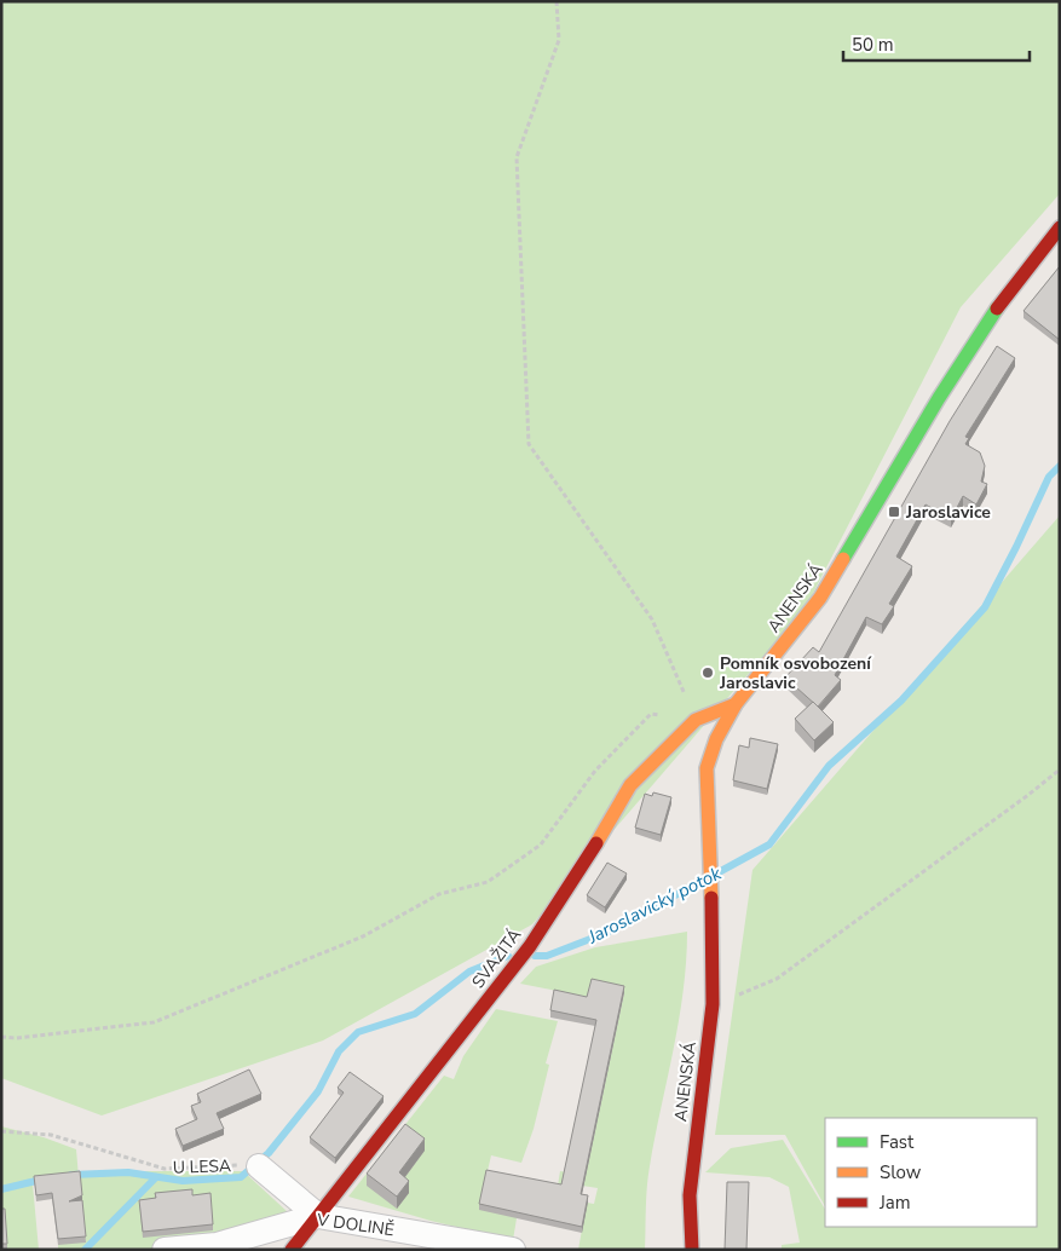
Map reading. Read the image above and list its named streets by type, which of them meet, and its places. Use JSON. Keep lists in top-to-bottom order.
{
  "streets": {
    "street": ["ANENSKÁ", "SVAŽITÁ", "V DOLINĚ"],
    "path": ["U LESA"]
  },
  "crossings": [
    ["ANENSKÁ", "SVAŽITÁ"],
    ["SVAŽITÁ", "V DOLINĚ"]
  ],
  "water": ["Jaroslavický potok"],
  "places": {
    "transit": ["Jaroslavice"],
    "other": ["Pomník osvobození Jaroslavic"]
  },
  "legend": ["Fast", "Slow", "Jam"],
  "scale_bar": "50 m"
}
